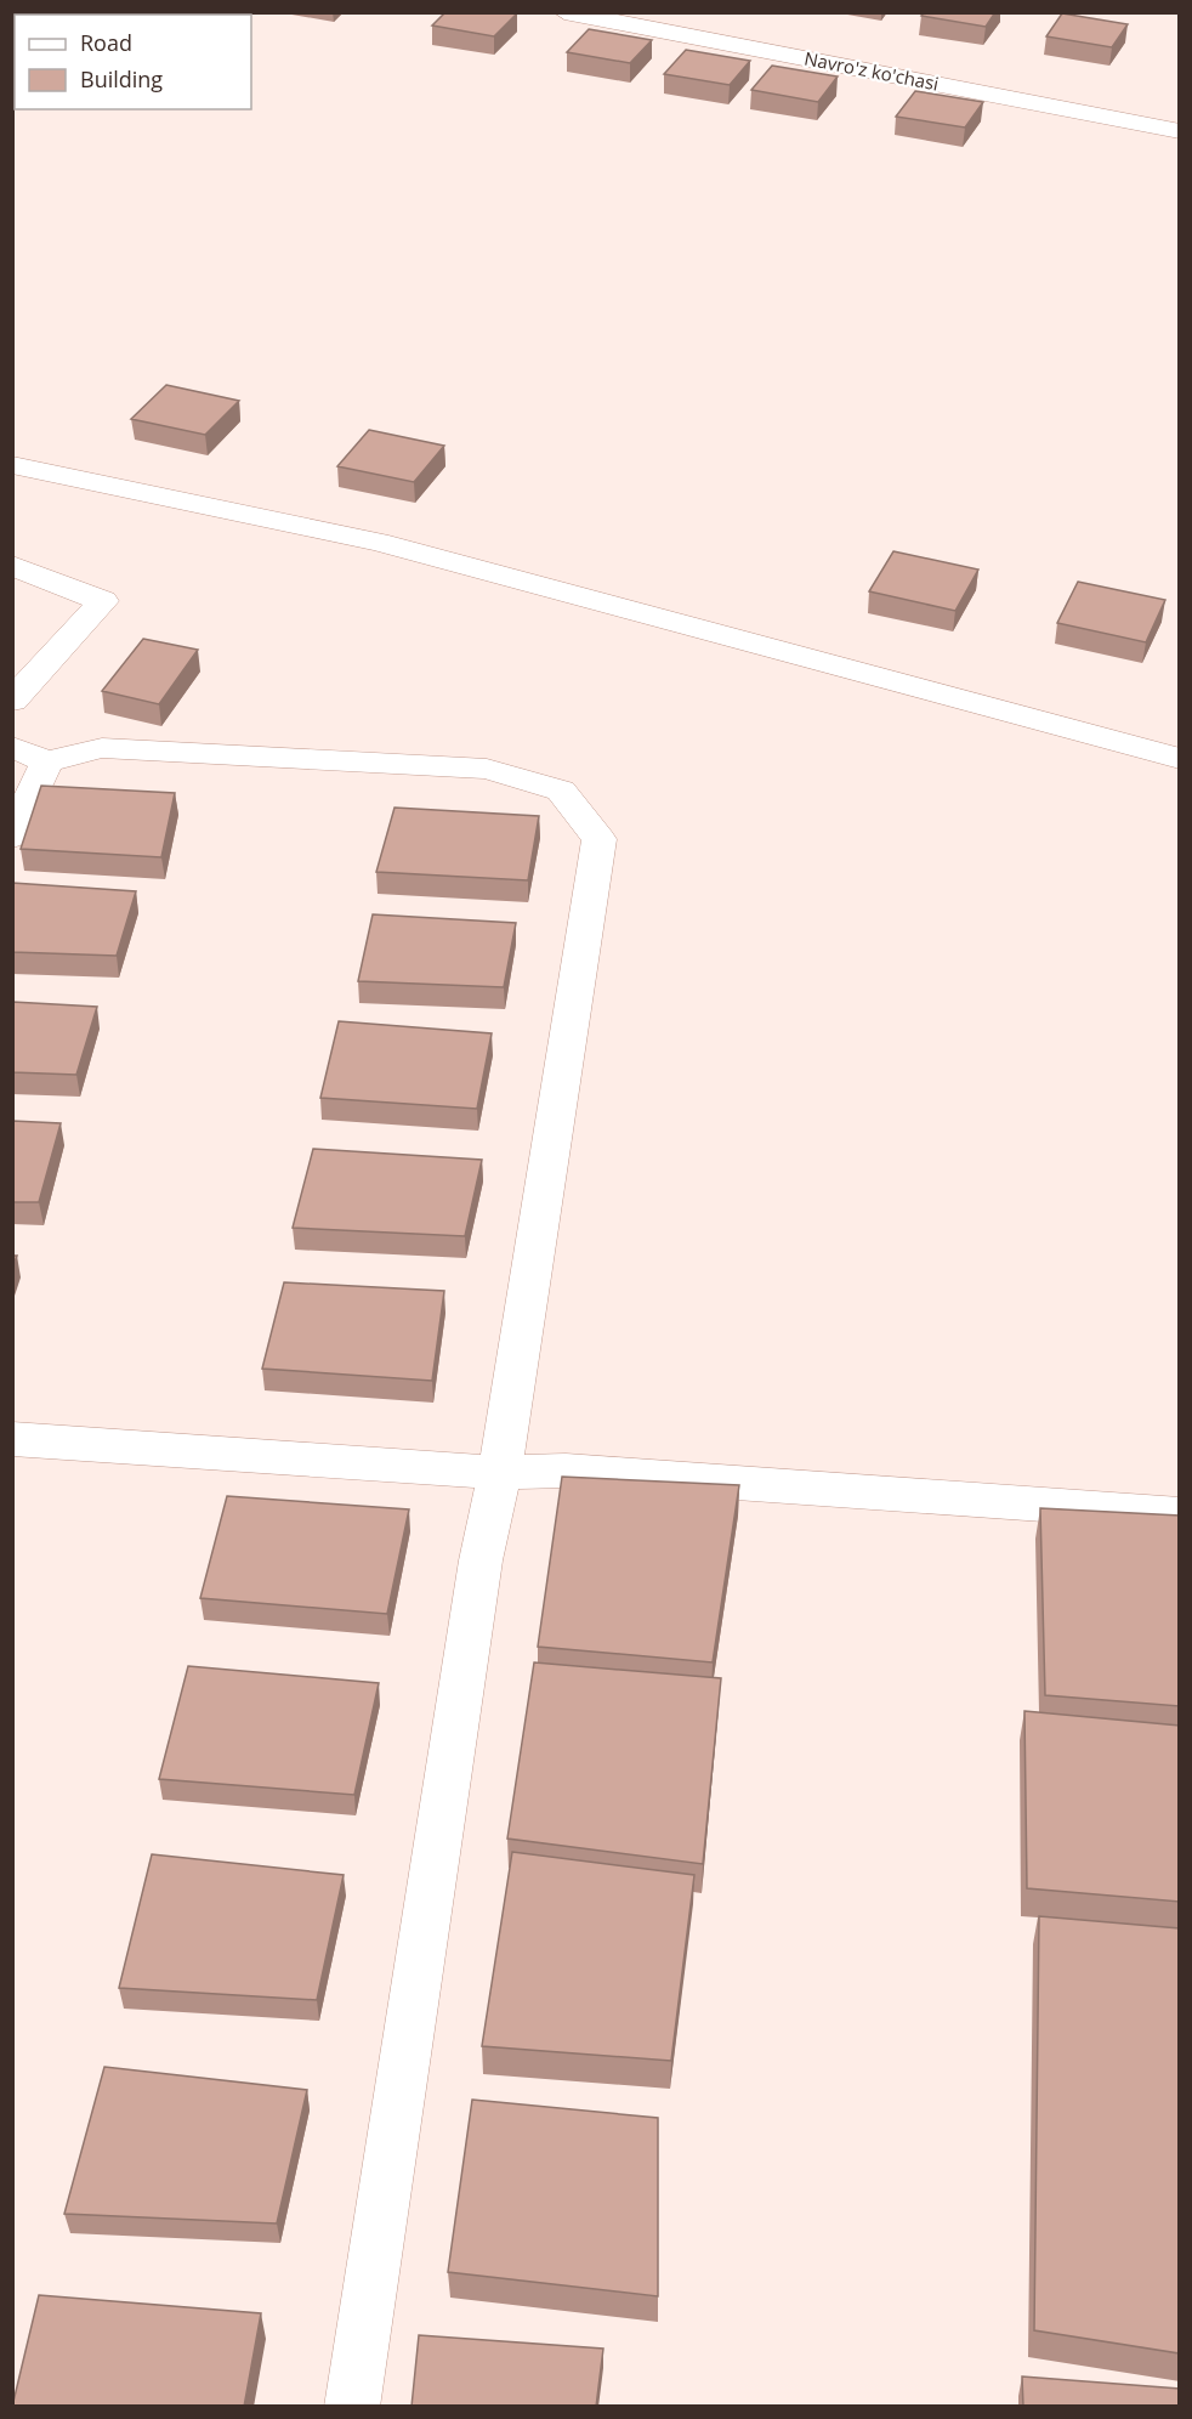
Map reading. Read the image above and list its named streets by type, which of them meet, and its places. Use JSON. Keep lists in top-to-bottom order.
{
  "streets": {
    "street": ["Navro'z ko'chasi"]
  },
  "legend": ["Road", "Building"]
}
